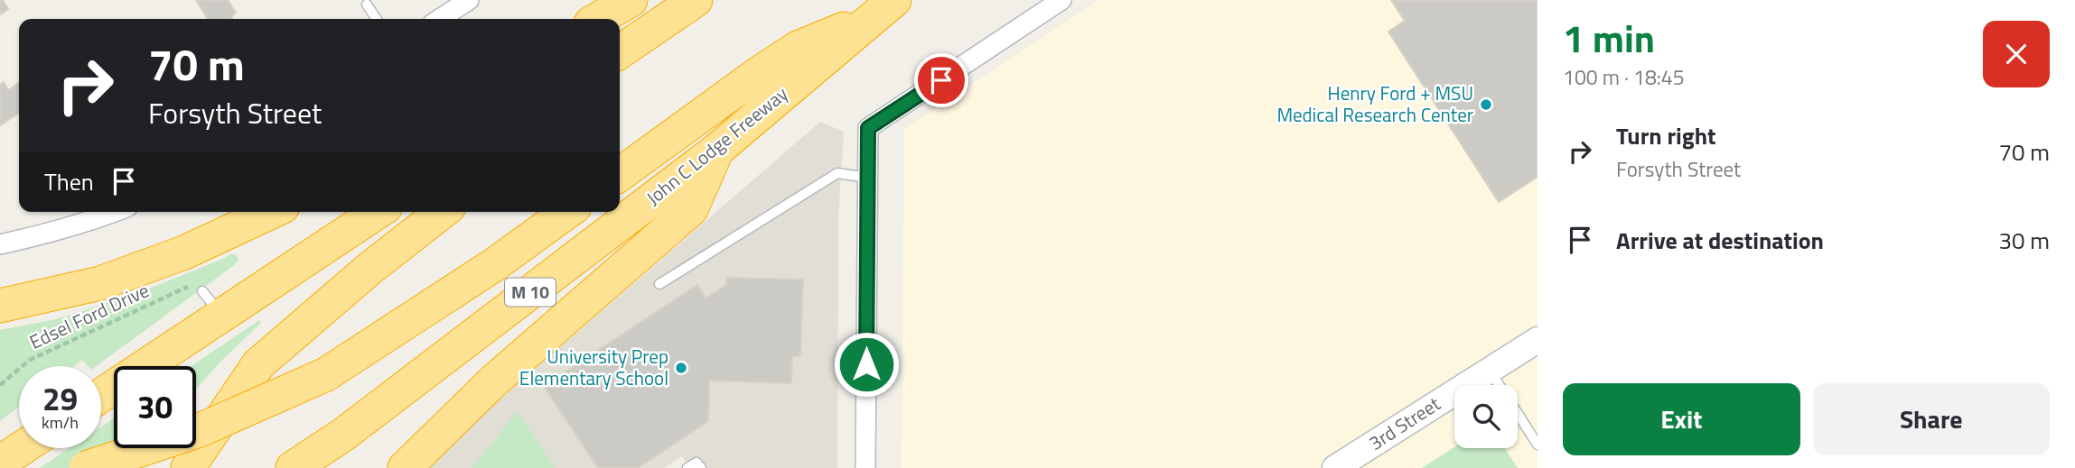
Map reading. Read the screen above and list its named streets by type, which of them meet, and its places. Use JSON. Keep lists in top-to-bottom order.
{
  "streets": {
    "highway": ["John C Lodge Freeway", "M 10"],
    "street": ["3rd Street"],
    "path": ["Edsel Ford Drive"]
  },
  "places": ["Henry Ford + MSU Medical Research Center", "University Prep Elementary School"],
  "page": {
    "heading": ["1 min", "100 m · 18:45"],
    "turn": ["70 m", "Forsyth Street"],
    "list": [
      {
        "name": "Turn right",
        "note": "Forsyth Street",
        "value": "70 m"
      },
      {
        "name": "Arrive at destination",
        "value": "30 m"
      }
    ],
    "then": "Then",
    "speed": "29 km/h",
    "limit": "30",
    "buttons": ["Exit", "Share"]
  }
}
